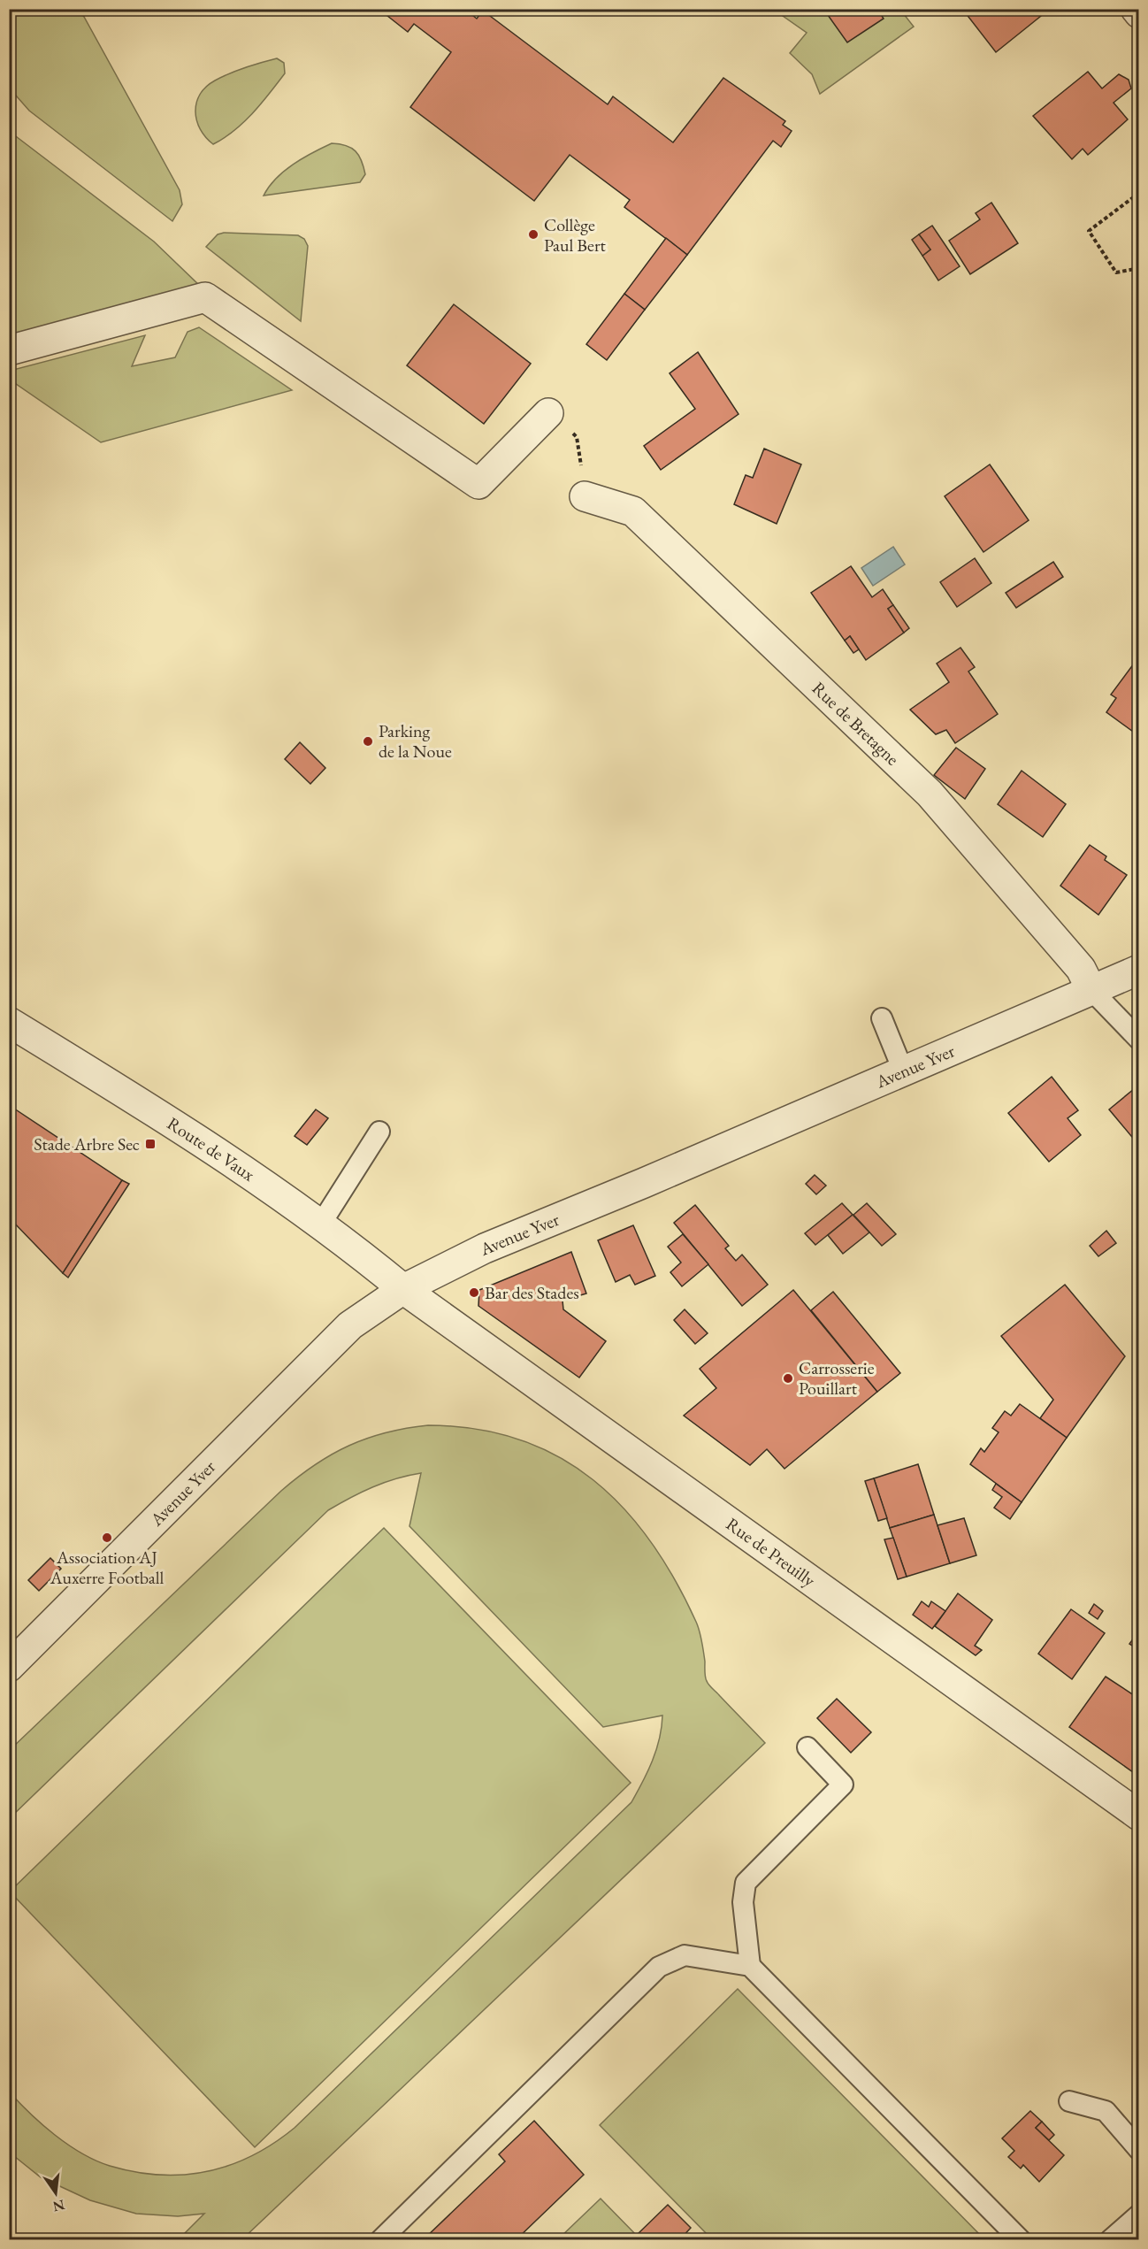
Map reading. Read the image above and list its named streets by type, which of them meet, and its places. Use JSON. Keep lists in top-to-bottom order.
{
  "streets": {
    "street": [
      "Rue de Bretagne",
      "Avenue Yver",
      "Route de Vaux",
      "Rue de Preuilly"
    ]
  },
  "crossings": [
    ["Rue de Bretagne", "Avenue Yver"],
    ["Avenue Yver", "Route de Vaux"],
    ["Avenue Yver", "Rue de Preuilly"],
    ["Route de Vaux", "Rue de Preuilly"]
  ],
  "places": {
    "other": [
      "Collège Paul Bert",
      "Parking de la Noue",
      "Bar des Stades",
      "Carrosserie Pouillart",
      "Association AJ Auxerre Football"
    ],
    "transit": ["Stade Arbre Sec"]
  },
  "north": "bottom"
}
